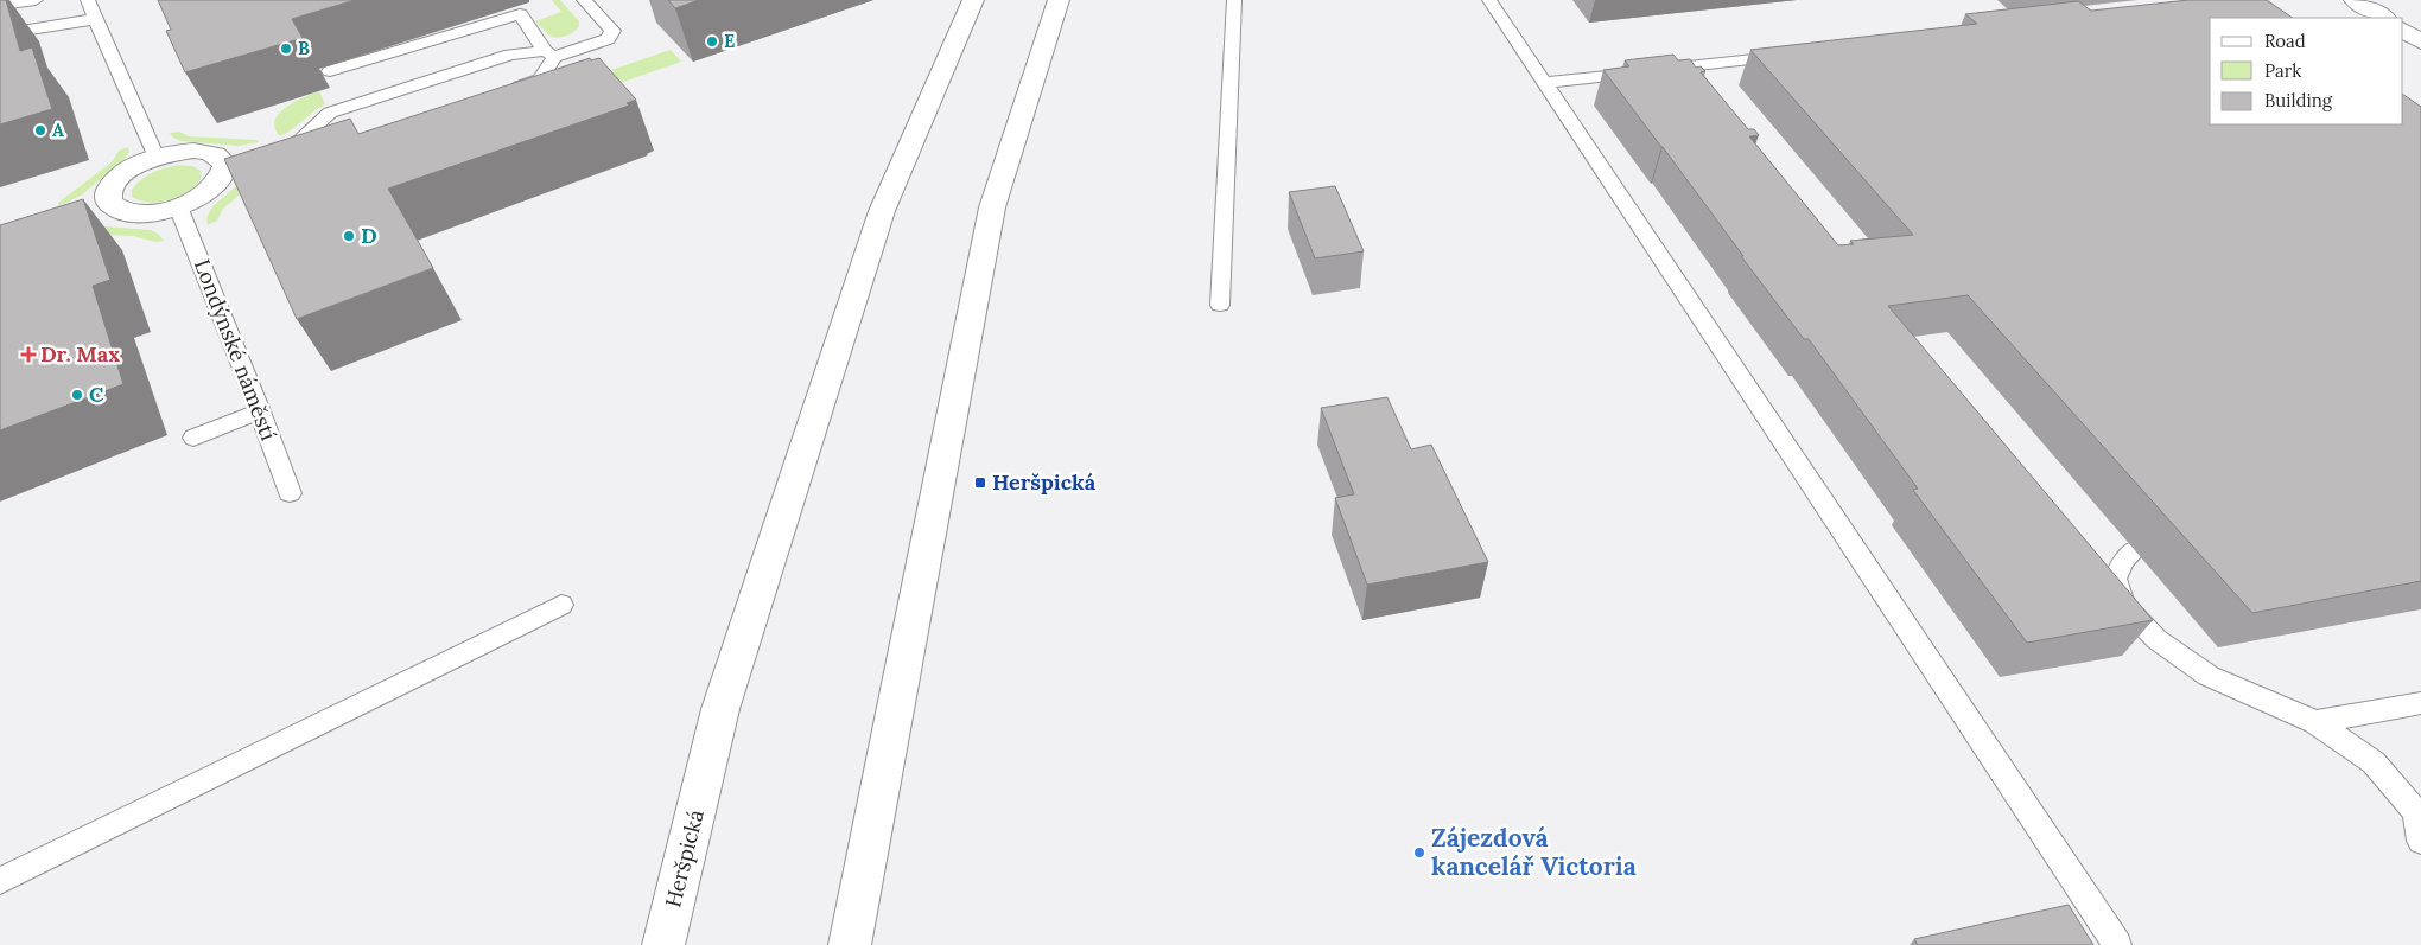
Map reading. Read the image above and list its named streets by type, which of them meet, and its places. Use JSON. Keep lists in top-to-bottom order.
{
  "streets": {
    "main road": ["Heršpická"],
    "lane": ["Londýnské náměstí"]
  },
  "places": {
    "other": [
      "E",
      "B",
      "A",
      "D",
      "C",
      "Zájezdová kancelář Victoria"
    ],
    "health": ["Dr. Max"],
    "transit": ["Heršpická"]
  },
  "legend": ["Road", "Park", "Building"]
}
